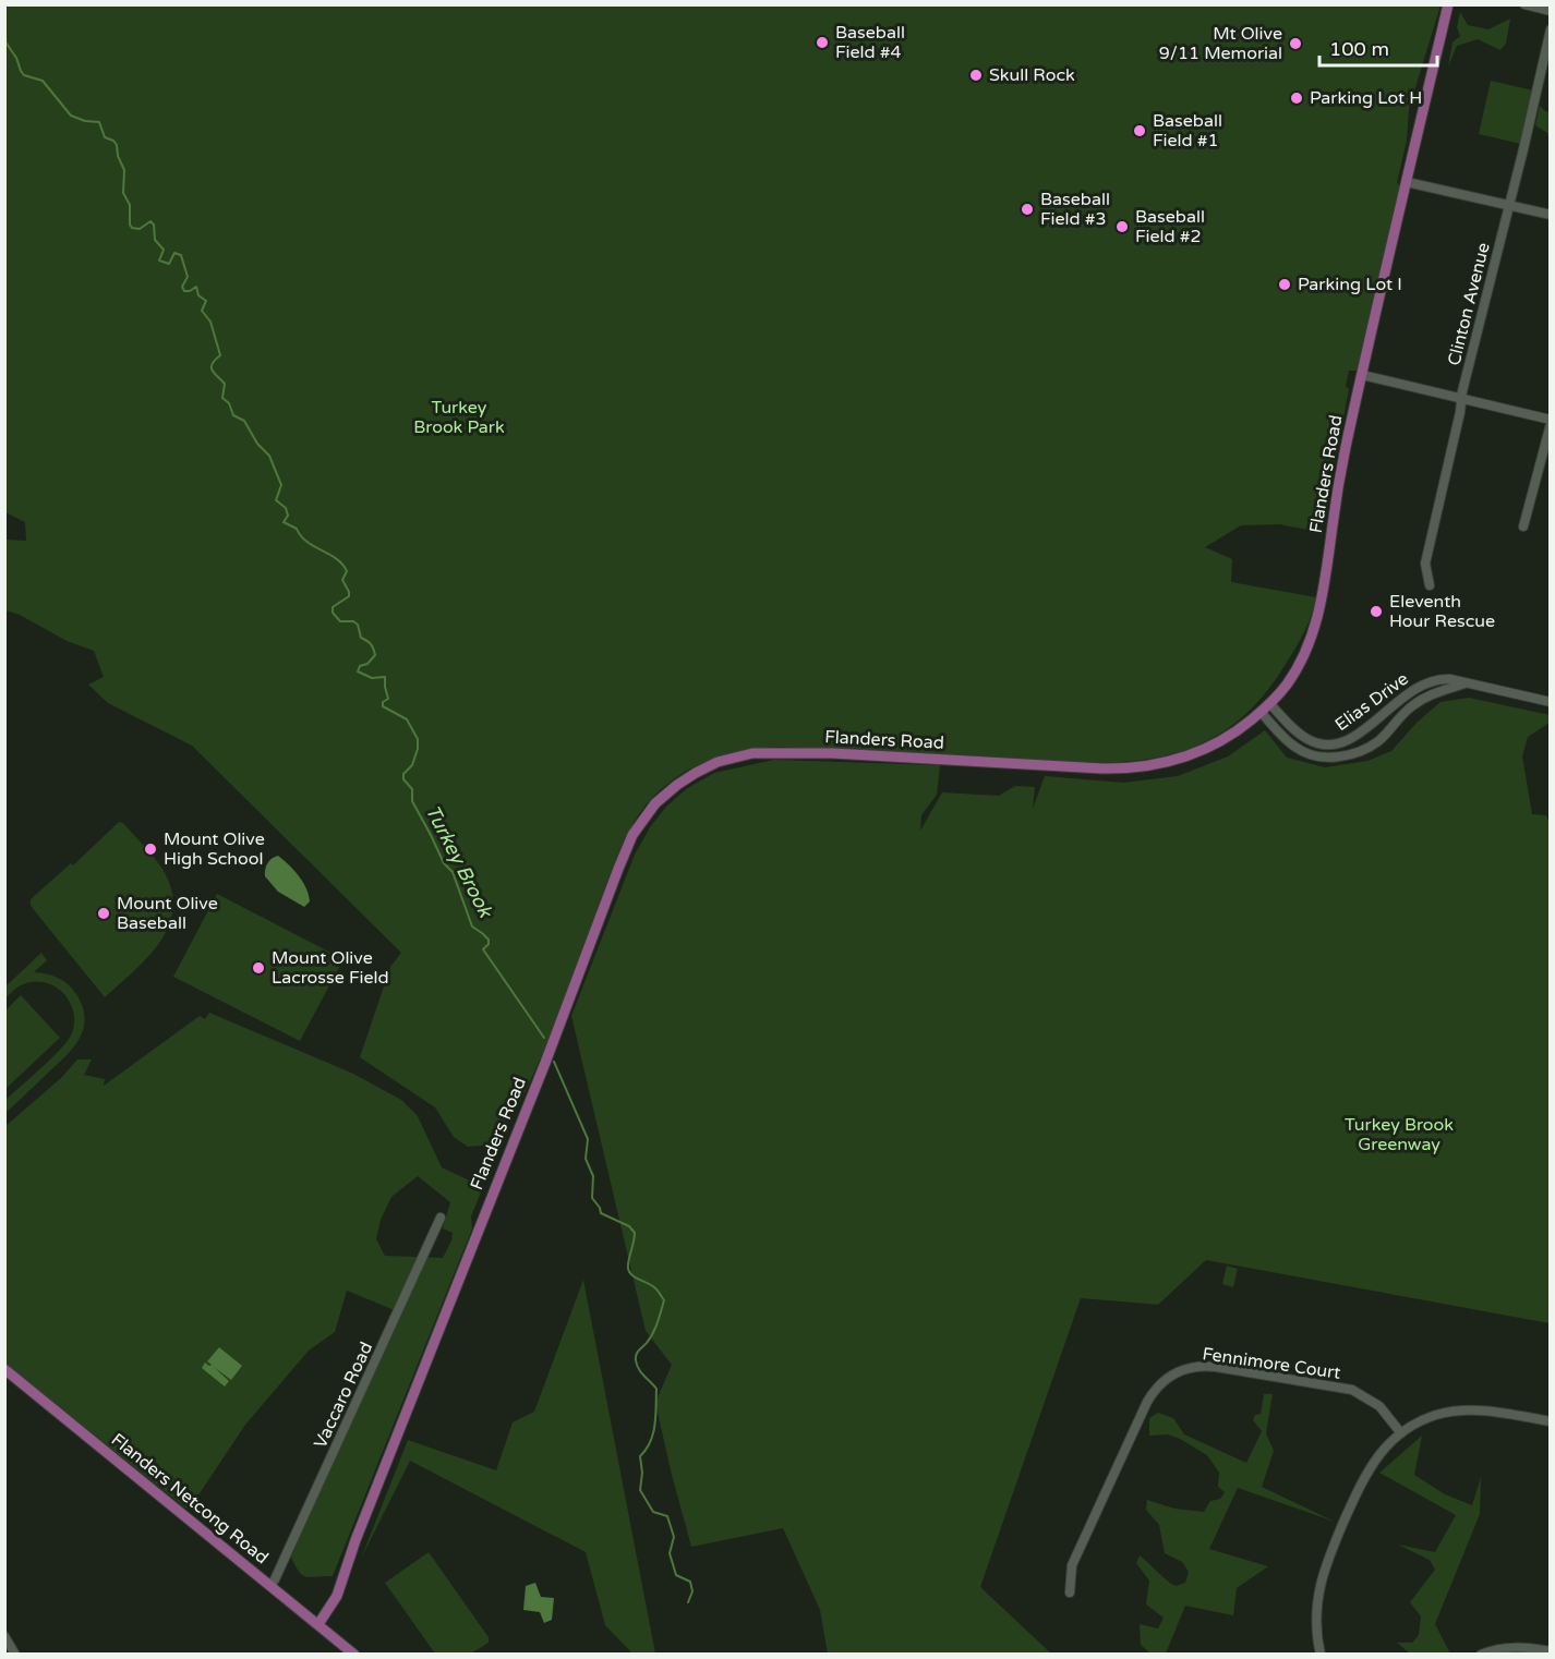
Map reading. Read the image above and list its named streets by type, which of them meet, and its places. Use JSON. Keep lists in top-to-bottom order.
{
  "streets": {
    "main road": ["Flanders Road", "Flanders Netcong Road"],
    "street": [
      "Clinton Avenue",
      "Elias Drive",
      "Fennimore Court",
      "Vaccaro Road"
    ]
  },
  "crossings": [
    ["Flanders Road", "Elias Drive"],
    ["Flanders Road", "Flanders Netcong Road"],
    ["Vaccaro Road", "Flanders Netcong Road"]
  ],
  "water": ["Turkey Brook"],
  "parks": ["Turkey Brook Park", "Turkey Brook Greenway"],
  "places": [
    "Baseball Field #4",
    "Mt Olive 9/11 Memorial",
    "Skull Rock",
    "Parking Lot H",
    "Baseball Field #1",
    "Baseball Field #3",
    "Baseball Field #2",
    "Parking Lot I",
    "Eleventh Hour Rescue",
    "Mount Olive High School",
    "Mount Olive Baseball",
    "Mount Olive Lacrosse Field"
  ],
  "scale_bar": "100 m"
}
